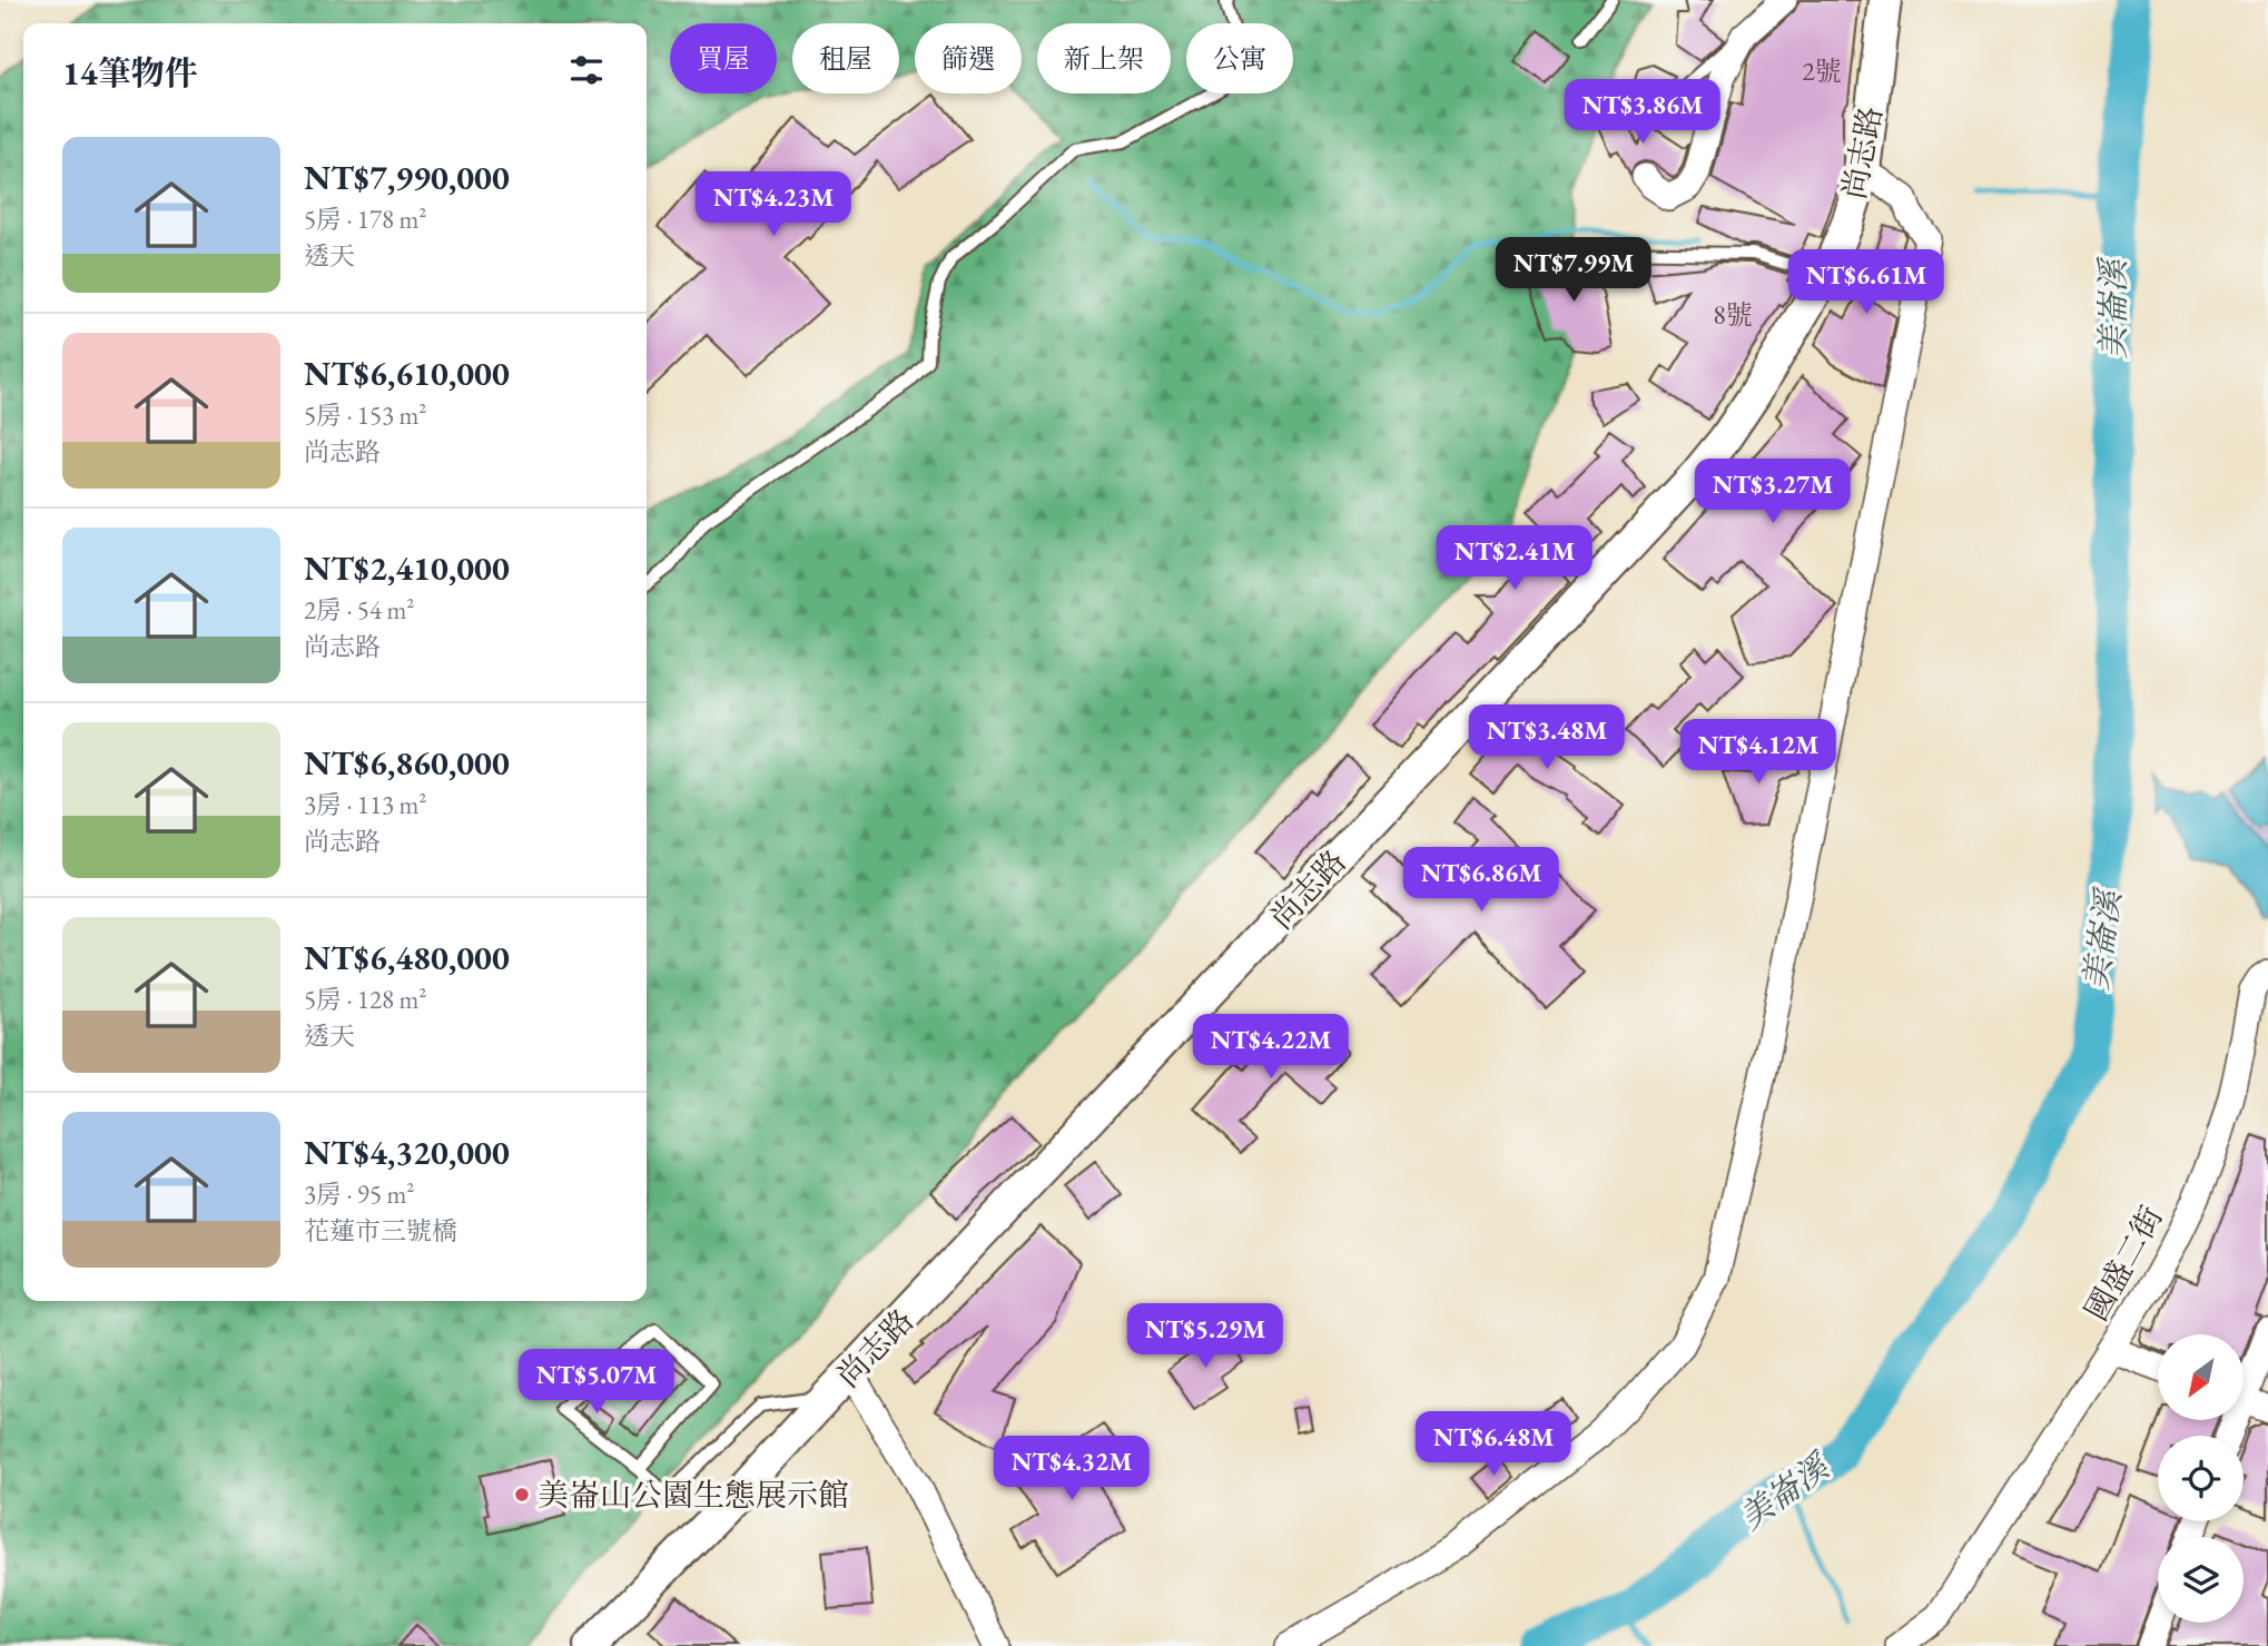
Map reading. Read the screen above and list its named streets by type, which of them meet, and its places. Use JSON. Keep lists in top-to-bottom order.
{
  "streets": {
    "street": ["尚志路", "國盛二街"]
  },
  "water": ["美崙溪"],
  "places": ["美崙山公園生態展示館"],
  "house_numbers": ["2號", "8號"],
  "north": "bottom left",
  "page": {
    "chip": [
      "買屋",
      "租屋",
      "篩選",
      "新上架",
      "公寓"
    ],
    "heading": "14筆物件",
    "price": [
      "NT$3.86M",
      "NT$4.23M",
      "NT$7.99M",
      "NT$6.61M",
      "NT$3.27M",
      "NT$2.41M",
      "NT$3.48M",
      "NT$4.12M",
      "NT$6.86M",
      "NT$4.22M",
      "NT$5.29M",
      "NT$5.07M",
      "NT$6.48M",
      "NT$4.32M"
    ],
    "list": [
      {
        "name": "NT$7,990,000",
        "note": "5房 · 178 m² · 透天"
      },
      {
        "name": "NT$6,610,000",
        "note": "5房 · 153 m² · 尚志路"
      },
      {
        "name": "NT$2,410,000",
        "note": "2房 · 54 m² · 尚志路"
      },
      {
        "name": "NT$6,860,000",
        "note": "3房 · 113 m² · 尚志路"
      },
      {
        "name": "NT$6,480,000",
        "note": "5房 · 128 m² · 透天"
      },
      {
        "name": "NT$4,320,000",
        "note": "3房 · 95 m² · 花蓮市三號橋"
      }
    ]
  }
}
